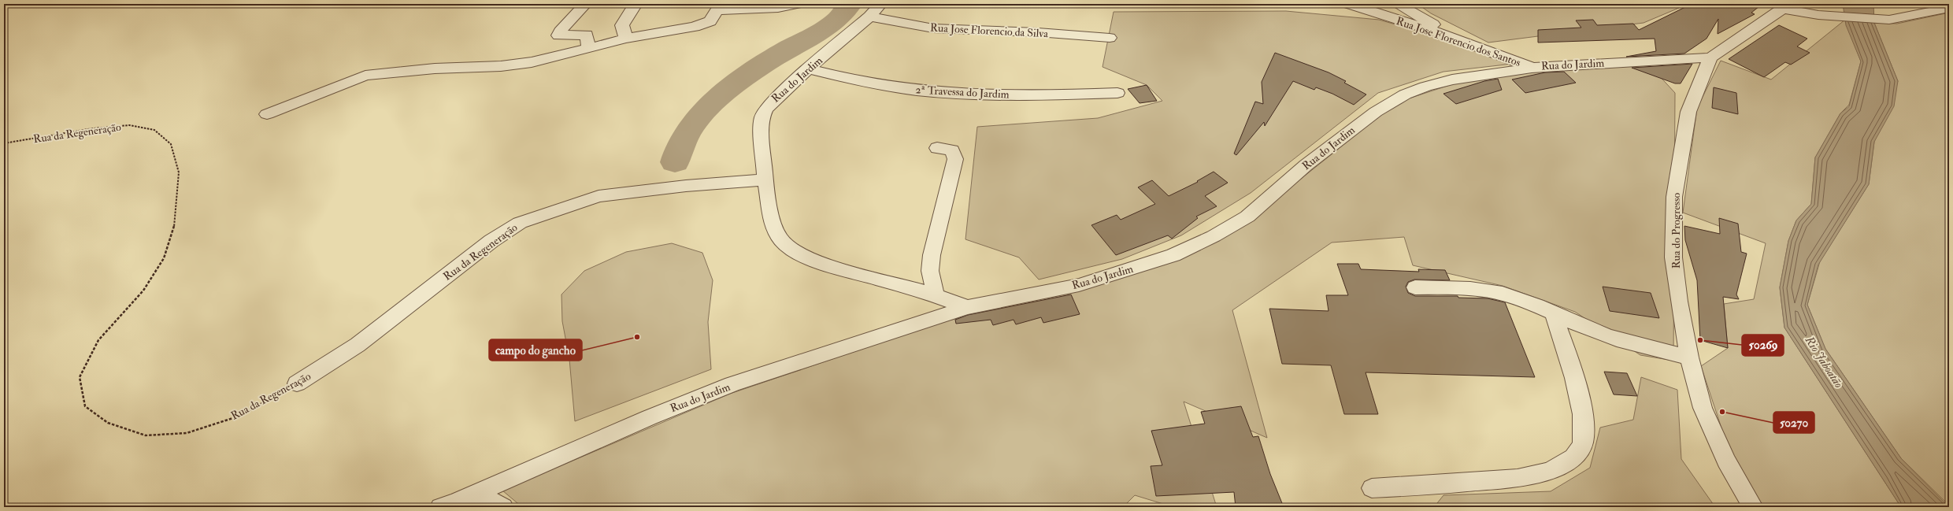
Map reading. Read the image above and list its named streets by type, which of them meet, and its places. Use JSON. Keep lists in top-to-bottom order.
{
  "streets": {
    "street": [
      "Rua Jose Florencio da Silva",
      "Rua Jose Florencio dos Santos",
      "Rua do Jardim",
      "2ª Travessa do Jardim",
      "Rua da Regeneração",
      "Rua do Progresso"
    ]
  },
  "crossings": [
    ["Rua Jose Florencio da Silva", "Rua do Jardim"],
    ["Rua Jose Florencio dos Santos", "Rua do Jardim"],
    ["Rua do Jardim", "2ª Travessa do Jardim"],
    ["Rua do Jardim", "Rua da Regeneração"],
    ["Rua do Jardim", "Rua do Progresso"]
  ],
  "water": ["Rio Jaboatão"],
  "places": ["campo do gancho", "50269", "50270"]
}
